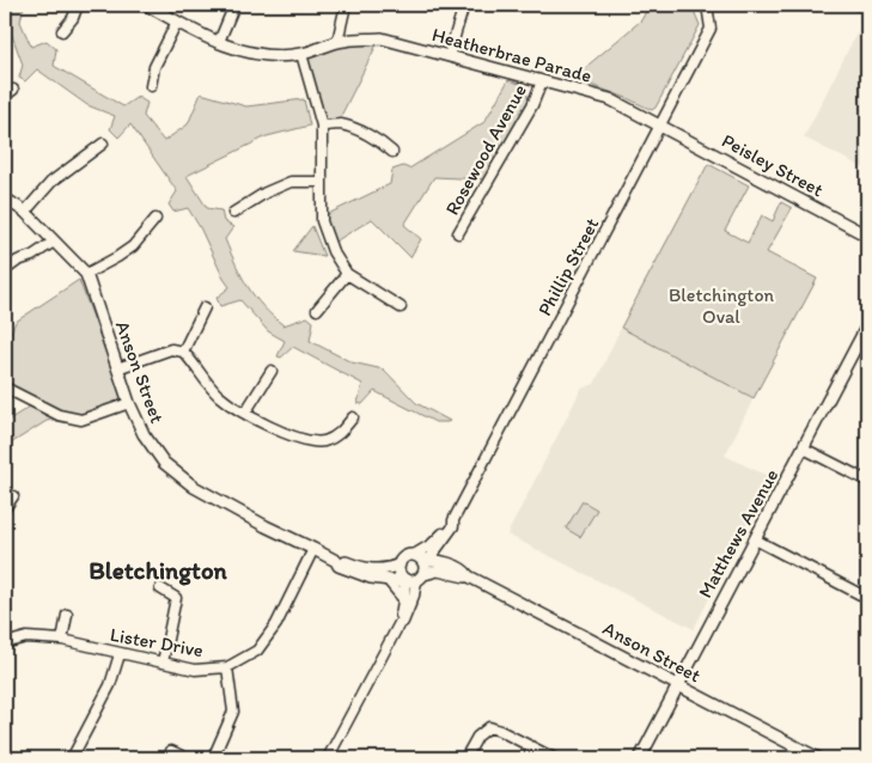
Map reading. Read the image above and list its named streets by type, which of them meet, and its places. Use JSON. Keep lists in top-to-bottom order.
{
  "streets": {
    "street": [
      "Heatherbrae Parade",
      "Rosewood Avenue",
      "Peisley Street",
      "Phillip Street",
      "Anson Street",
      "Matthews Avenue",
      "Lister Drive"
    ]
  },
  "crossings": [
    ["Heatherbrae Parade", "Rosewood Avenue"],
    ["Heatherbrae Parade", "Peisley Street"],
    ["Heatherbrae Parade", "Phillip Street"],
    ["Peisley Street", "Phillip Street"],
    ["Phillip Street", "Anson Street"],
    ["Anson Street", "Matthews Avenue"],
    ["Anson Street", "Lister Drive"]
  ],
  "districts": ["Bletchington"],
  "parks": ["Bletchington Oval"]
}
